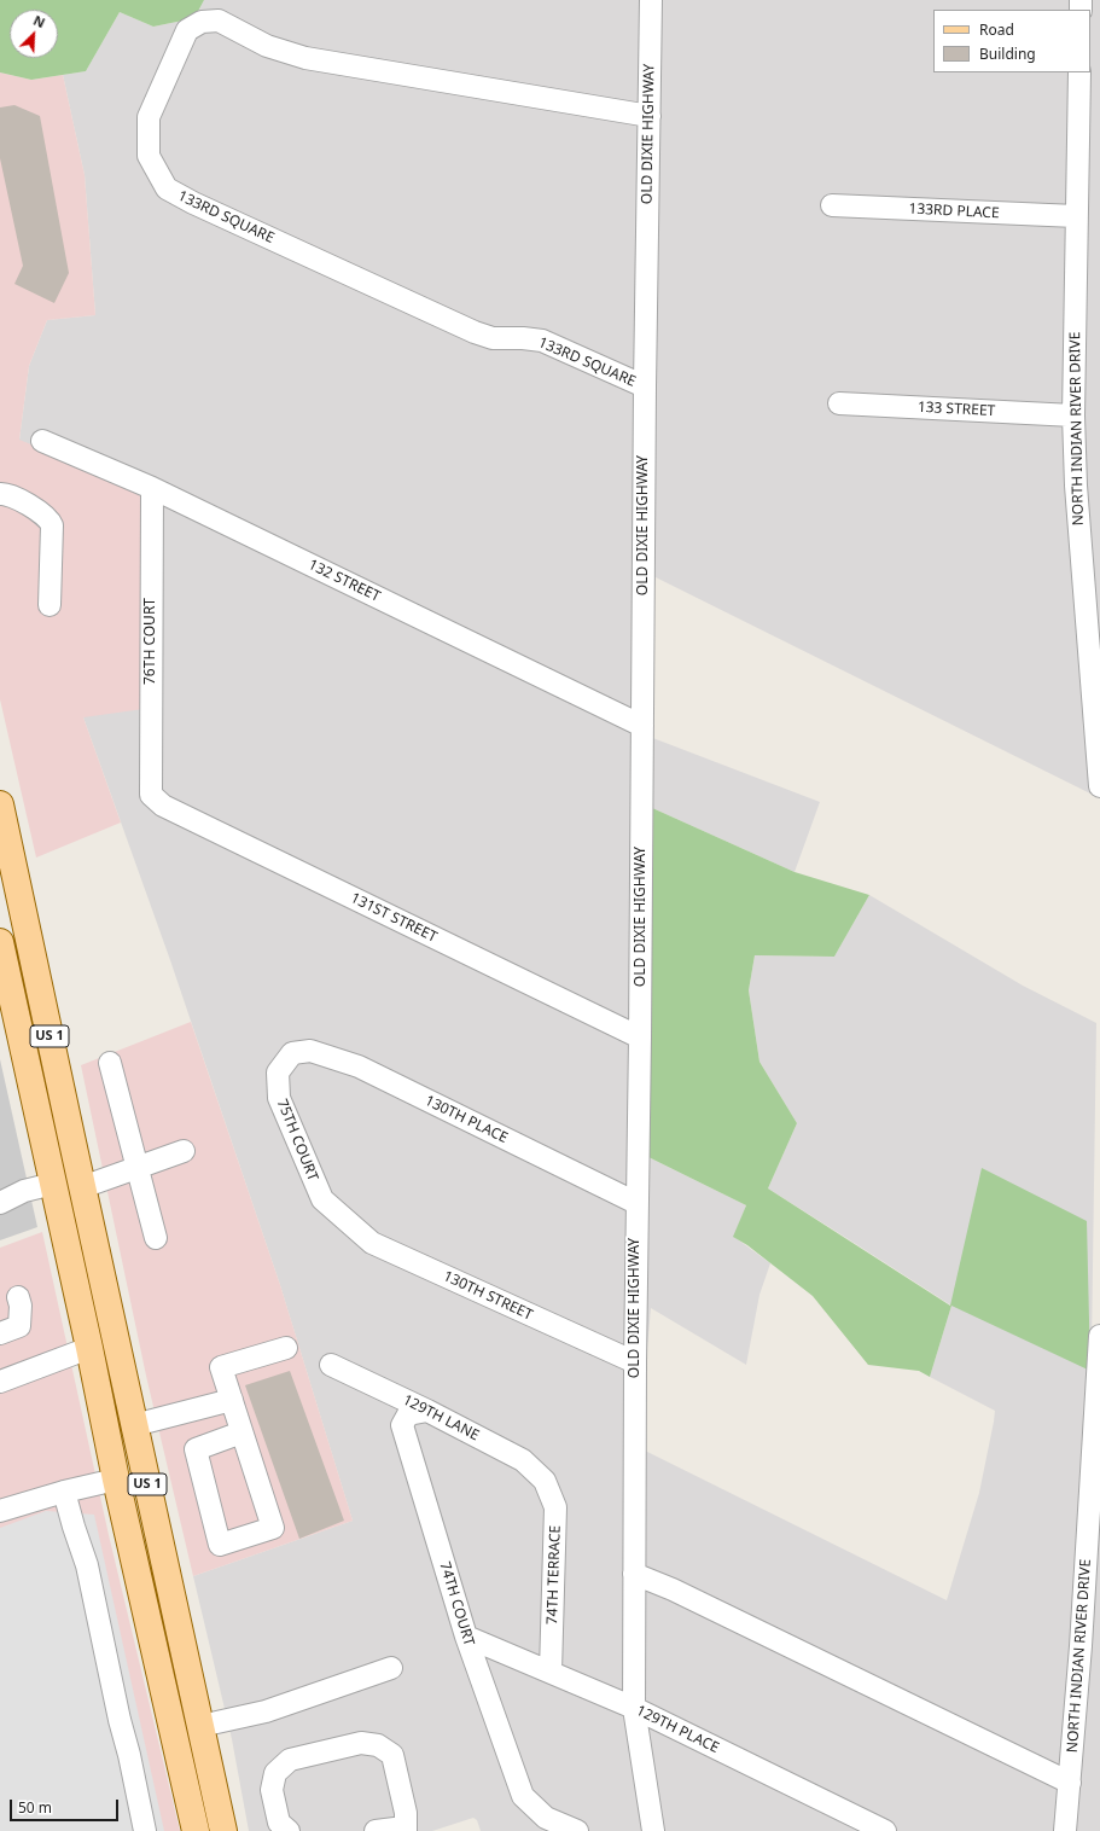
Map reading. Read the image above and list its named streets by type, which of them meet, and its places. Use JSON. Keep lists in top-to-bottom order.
{
  "streets": {
    "main road": ["US 1"],
    "street": [
      "OLD DIXIE HIGHWAY",
      "133RD PLACE",
      "133RD SQUARE",
      "133 STREET",
      "NORTH INDIAN RIVER DRIVE",
      "132 STREET",
      "76TH COURT",
      "131ST STREET",
      "130TH PLACE",
      "75TH COURT",
      "130TH STREET",
      "129TH LANE",
      "74TH TERRACE",
      "74TH COURT",
      "129TH PLACE"
    ]
  },
  "crossings": [
    ["OLD DIXIE HIGHWAY", "133RD SQUARE"],
    ["OLD DIXIE HIGHWAY", "132 STREET"],
    ["OLD DIXIE HIGHWAY", "131ST STREET"],
    ["OLD DIXIE HIGHWAY", "130TH PLACE"],
    ["OLD DIXIE HIGHWAY", "130TH STREET"],
    ["OLD DIXIE HIGHWAY", "129TH PLACE"],
    ["133RD PLACE", "NORTH INDIAN RIVER DRIVE"],
    ["133 STREET", "NORTH INDIAN RIVER DRIVE"],
    ["132 STREET", "76TH COURT"],
    ["76TH COURT", "131ST STREET"],
    ["130TH PLACE", "75TH COURT"],
    ["75TH COURT", "130TH STREET"],
    ["129TH LANE", "74TH TERRACE"],
    ["129TH LANE", "74TH COURT"],
    ["74TH TERRACE", "129TH PLACE"],
    ["74TH COURT", "129TH PLACE"]
  ],
  "legend": ["Road", "Building"],
  "scale_bar": "50 m",
  "north": "top right"
}
